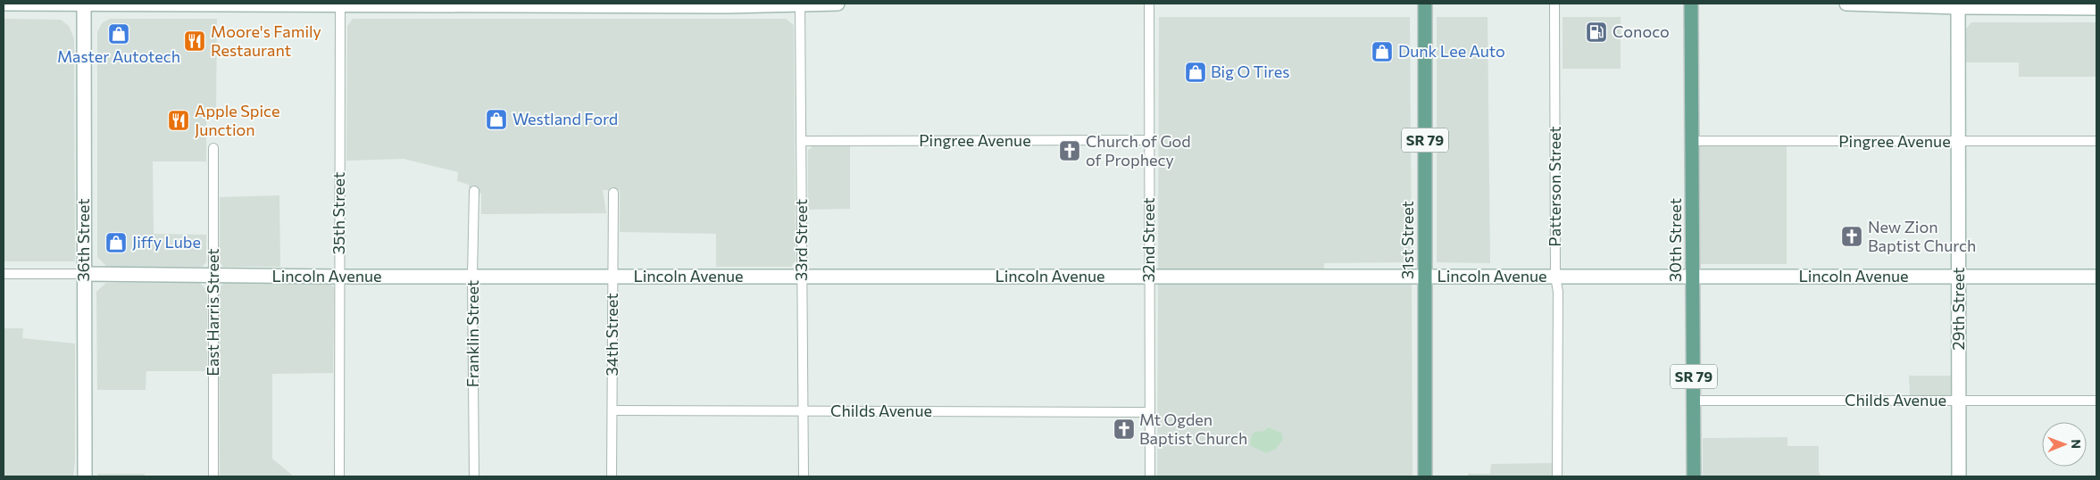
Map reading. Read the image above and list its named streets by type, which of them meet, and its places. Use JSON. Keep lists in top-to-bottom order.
{
  "streets": {
    "main road": ["SR 79", "31st Street", "30th Street"],
    "street": [
      "Pingree Avenue",
      "Patterson Street",
      "35th Street",
      "36th Street",
      "33rd Street",
      "32nd Street",
      "Lincoln Avenue",
      "29th Street",
      "East Harris Street",
      "Franklin Street",
      "34th Street",
      "Childs Avenue"
    ]
  },
  "crossings": [
    ["Pingree Avenue", "33rd Street"],
    ["Pingree Avenue", "32nd Street"],
    ["Pingree Avenue", "30th Street"],
    ["Pingree Avenue", "29th Street"],
    ["Patterson Street", "Lincoln Avenue"],
    ["35th Street", "Lincoln Avenue"],
    ["36th Street", "Lincoln Avenue"],
    ["33rd Street", "Lincoln Avenue"],
    ["33rd Street", "Childs Avenue"],
    ["32nd Street", "Lincoln Avenue"],
    ["32nd Street", "Childs Avenue"],
    ["31st Street", "Lincoln Avenue"],
    ["30th Street", "Lincoln Avenue"],
    ["30th Street", "Childs Avenue"],
    ["Lincoln Avenue", "29th Street"],
    ["Lincoln Avenue", "East Harris Street"],
    ["Lincoln Avenue", "Franklin Street"],
    ["Lincoln Avenue", "34th Street"],
    ["29th Street", "Childs Avenue"],
    ["34th Street", "Childs Avenue"]
  ],
  "places": {
    "fuel station": ["Conoco"],
    "shop": [
      "Master Autotech",
      "Dunk Lee Auto",
      "Big O Tires",
      "Westland Ford",
      "Jiffy Lube"
    ],
    "restaurant": ["Moore's Family Restaurant", "Apple Spice Junction"],
    "church": ["Church of God of Prophecy", "New Zion Baptist Church", "Mt Ogden Baptist Church"]
  },
  "north": "right"
}
